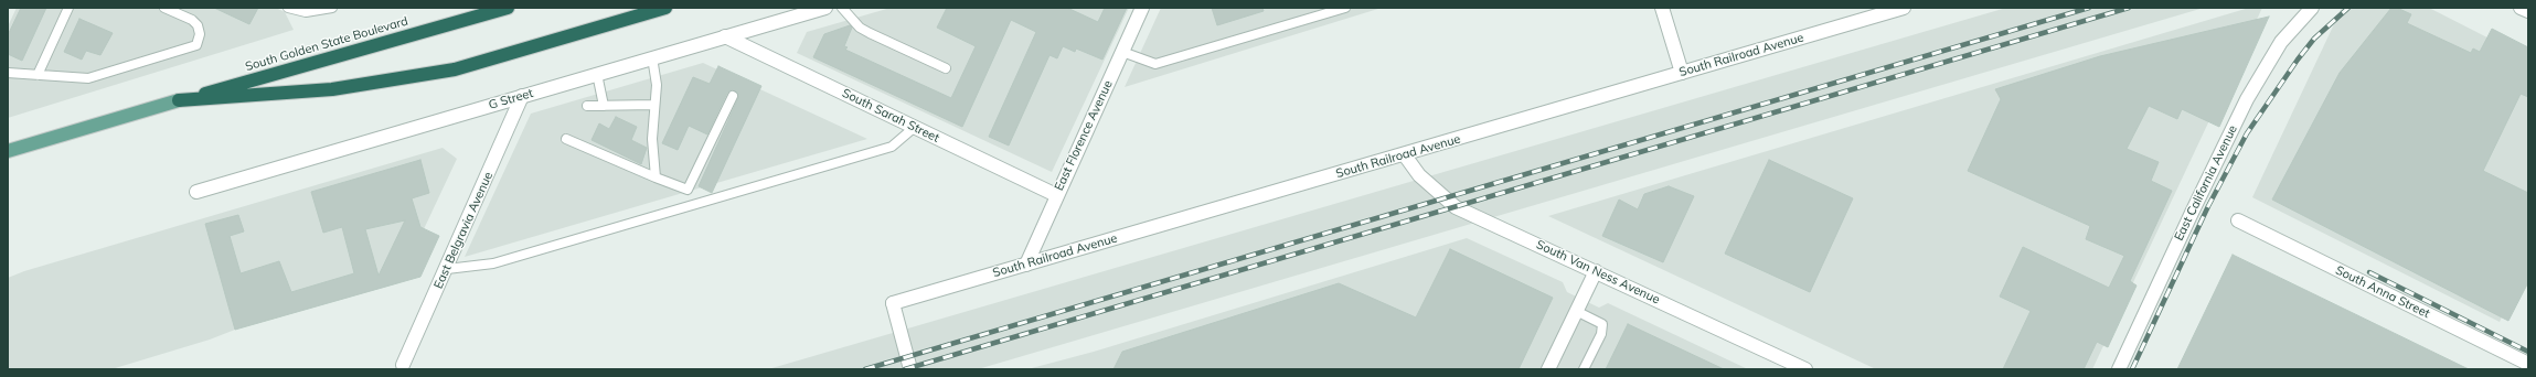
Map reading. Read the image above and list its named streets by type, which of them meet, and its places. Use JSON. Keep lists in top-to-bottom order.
{
  "streets": {
    "highway": ["South Golden State Boulevard"],
    "street": [
      "South Railroad Avenue",
      "G Street",
      "South Sarah Street",
      "East Florence Avenue",
      "East California Avenue",
      "East Belgravia Avenue",
      "South Van Ness Avenue",
      "South Anna Street"
    ]
  },
  "crossings": [
    ["South Railroad Avenue", "East Florence Avenue"],
    ["South Railroad Avenue", "South Van Ness Avenue"],
    ["G Street", "South Sarah Street"],
    ["G Street", "East Belgravia Avenue"],
    ["South Sarah Street", "East Florence Avenue"]
  ]
}
